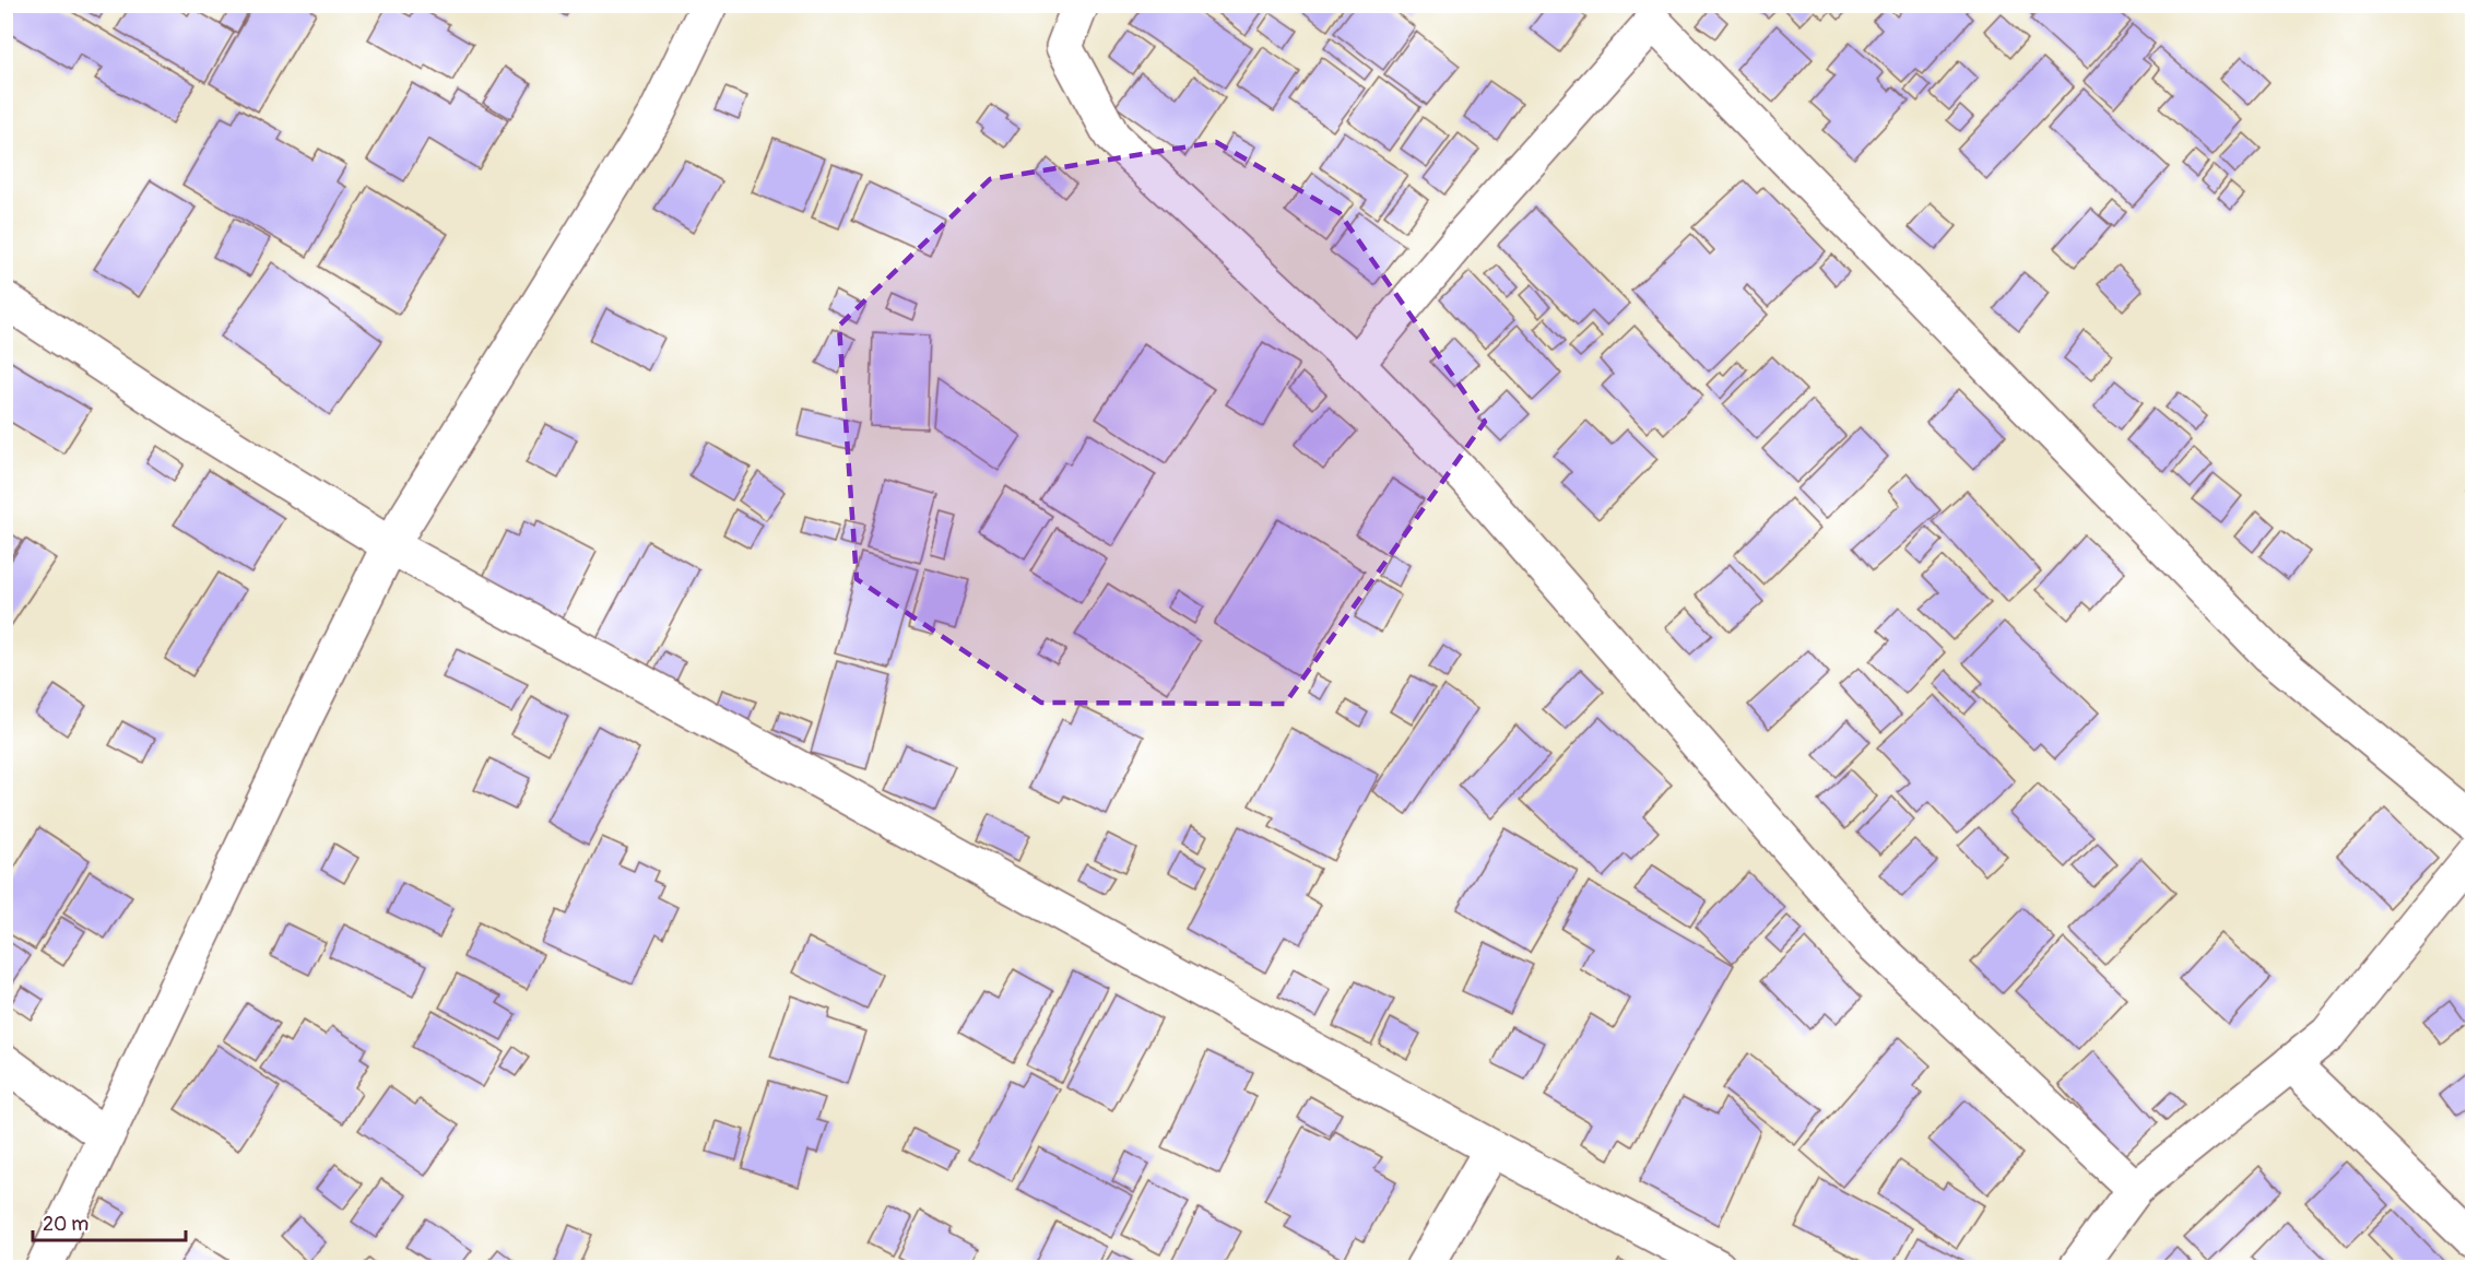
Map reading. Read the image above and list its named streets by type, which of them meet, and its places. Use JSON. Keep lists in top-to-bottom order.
{
  "scale_bar": "20 m"
}
